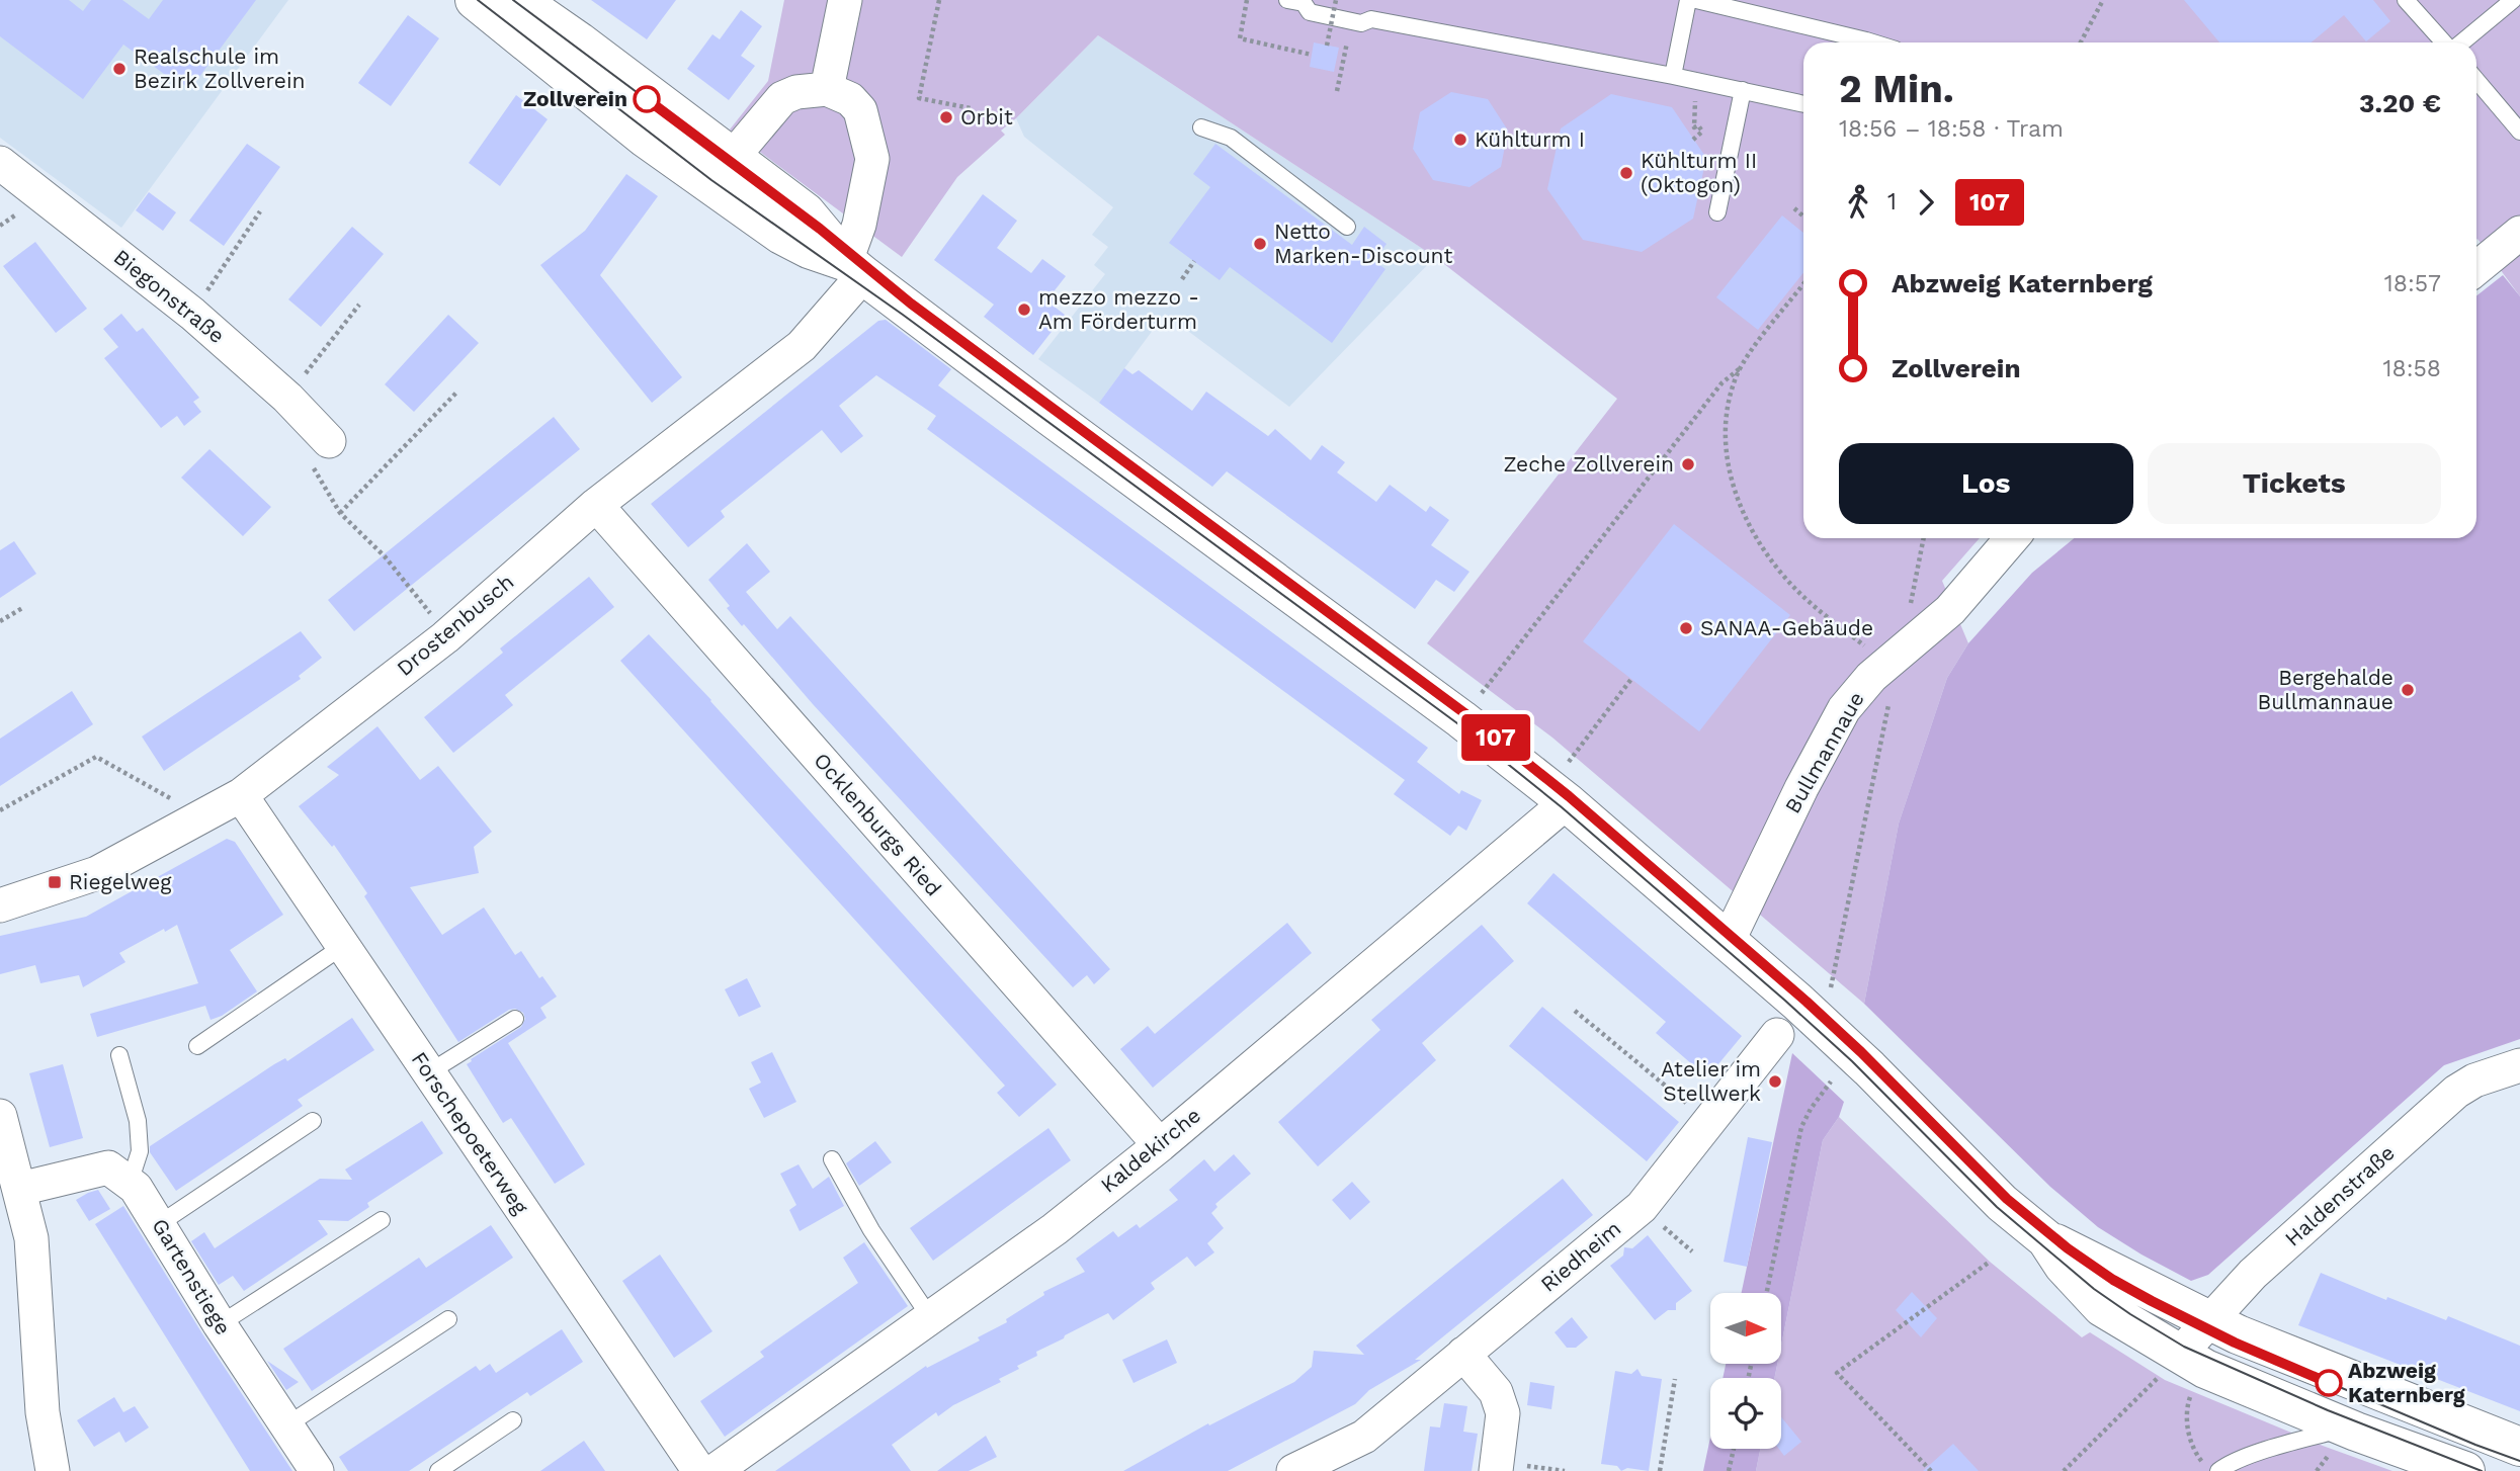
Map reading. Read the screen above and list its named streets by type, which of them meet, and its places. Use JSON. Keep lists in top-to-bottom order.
{
  "streets": {
    "street": [
      "Biegonstraße",
      "Drostenbusch",
      "Bullmannaue",
      "Ocklenburgs Ried",
      "Forschepoeterweg",
      "Kaldekirche",
      "Haldenstraße",
      "Riedheim",
      "Gartenstiege"
    ]
  },
  "crossings": [
    ["Drostenbusch", "Ocklenburgs Ried"],
    ["Drostenbusch", "Forschepoeterweg"],
    ["Ocklenburgs Ried", "Kaldekirche"]
  ],
  "places": {
    "other": [
      "Realschule im Bezirk Zollverein",
      "Zollverein",
      "Orbit",
      "Kühlturm I",
      "Kühlturm II (Oktogon)",
      "Netto Marken-Discount",
      "mezzo mezzo - Am Förderturm",
      "Zeche Zollverein",
      "SANAA-Gebäude",
      "Bergehalde Bullmannaue",
      "Atelier im Stellwerk",
      "Abzweig Katernberg"
    ],
    "transit": ["Riegelweg"]
  },
  "lines": ["tram line 107"],
  "north": "right",
  "page": {
    "on_map": "107",
    "heading": ["2 Min.", "18:56 – 18:58 · Tram", "3.20 €"],
    "legs": ["1", "107"],
    "list": [
      {
        "name": "Abzweig Katernberg",
        "value": "18:57"
      },
      {
        "name": "Zollverein",
        "value": "18:58"
      }
    ],
    "buttons": ["Los", "Tickets"]
  }
}
